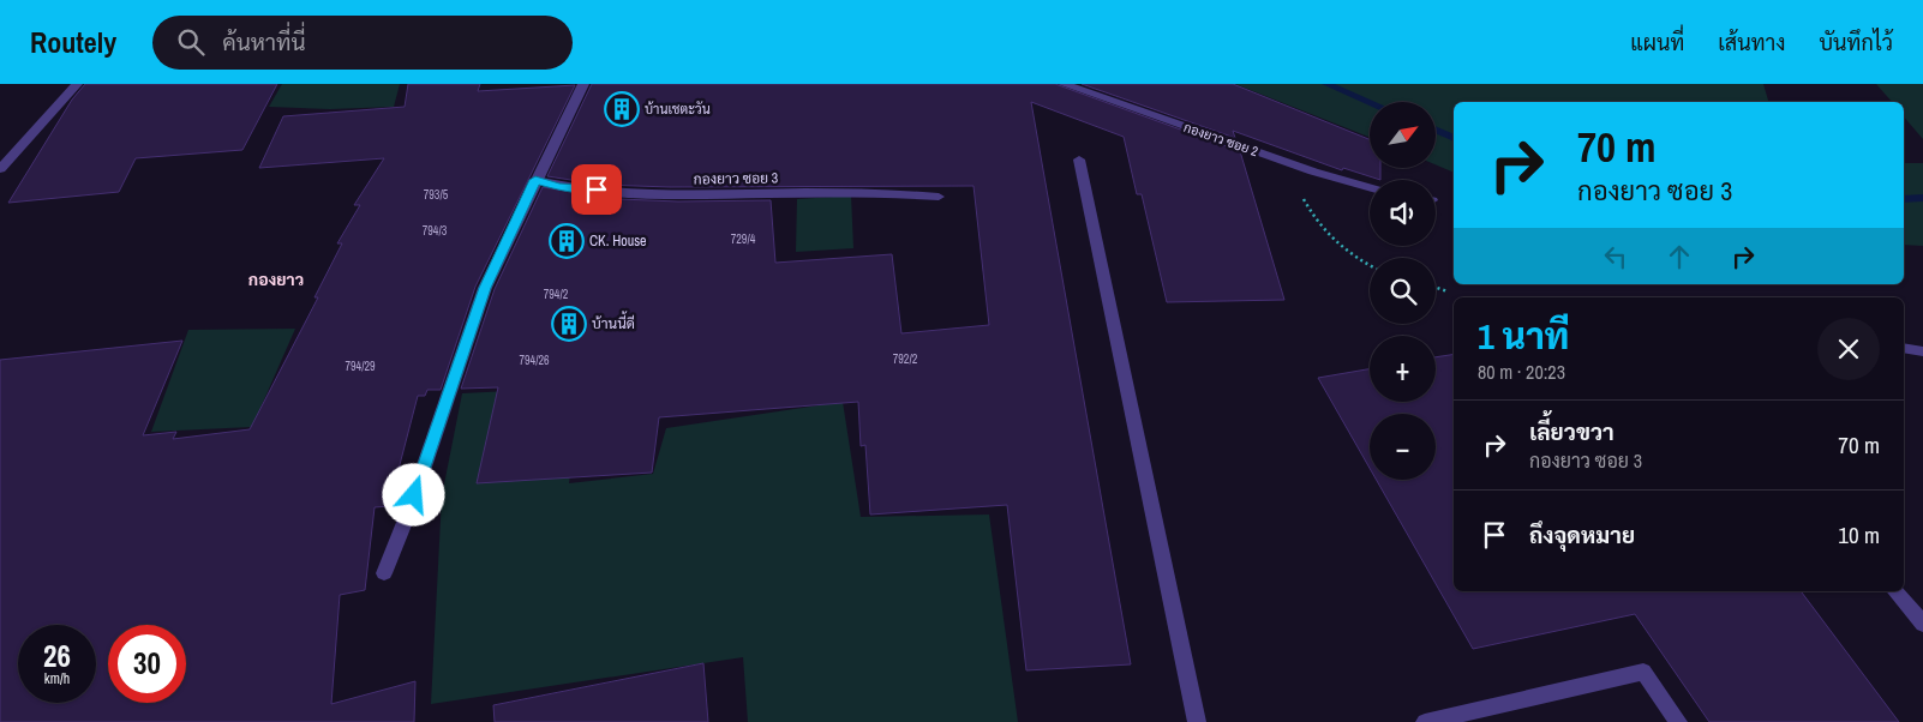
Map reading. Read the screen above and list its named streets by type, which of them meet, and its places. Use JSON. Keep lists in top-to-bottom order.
{
  "streets": {
    "street": ["กองยาว ซอย 2", "กองยาว ซอย 3"]
  },
  "districts": ["กองยาว"],
  "places": {
    "building": ["บ้านเชตะวัน", "CK. House", "บ้านนี้ดี"]
  },
  "house_numbers": [
    "793/5",
    "794/3",
    "729/4",
    "794/2",
    "792/2",
    "794/26",
    "794/29"
  ],
  "north": "top right",
  "page": {
    "header": "Routely",
    "search": "ค้นหาที่นี่",
    "nav": ["แผนที่", "เส้นทาง", "บันทึกไว้"],
    "map_buttons": ["+", "−"],
    "turn": ["70 m", "กองยาว ซอย 3"],
    "heading": ["1 นาที", "80 m · 20:23"],
    "list": [
      {
        "name": "เลี้ยวขวา",
        "note": "กองยาว ซอย 3",
        "value": "70 m"
      },
      {
        "name": "ถึงจุดหมาย",
        "value": "10 m"
      }
    ],
    "speed": "26 km/h",
    "limit": "30"
  }
}
